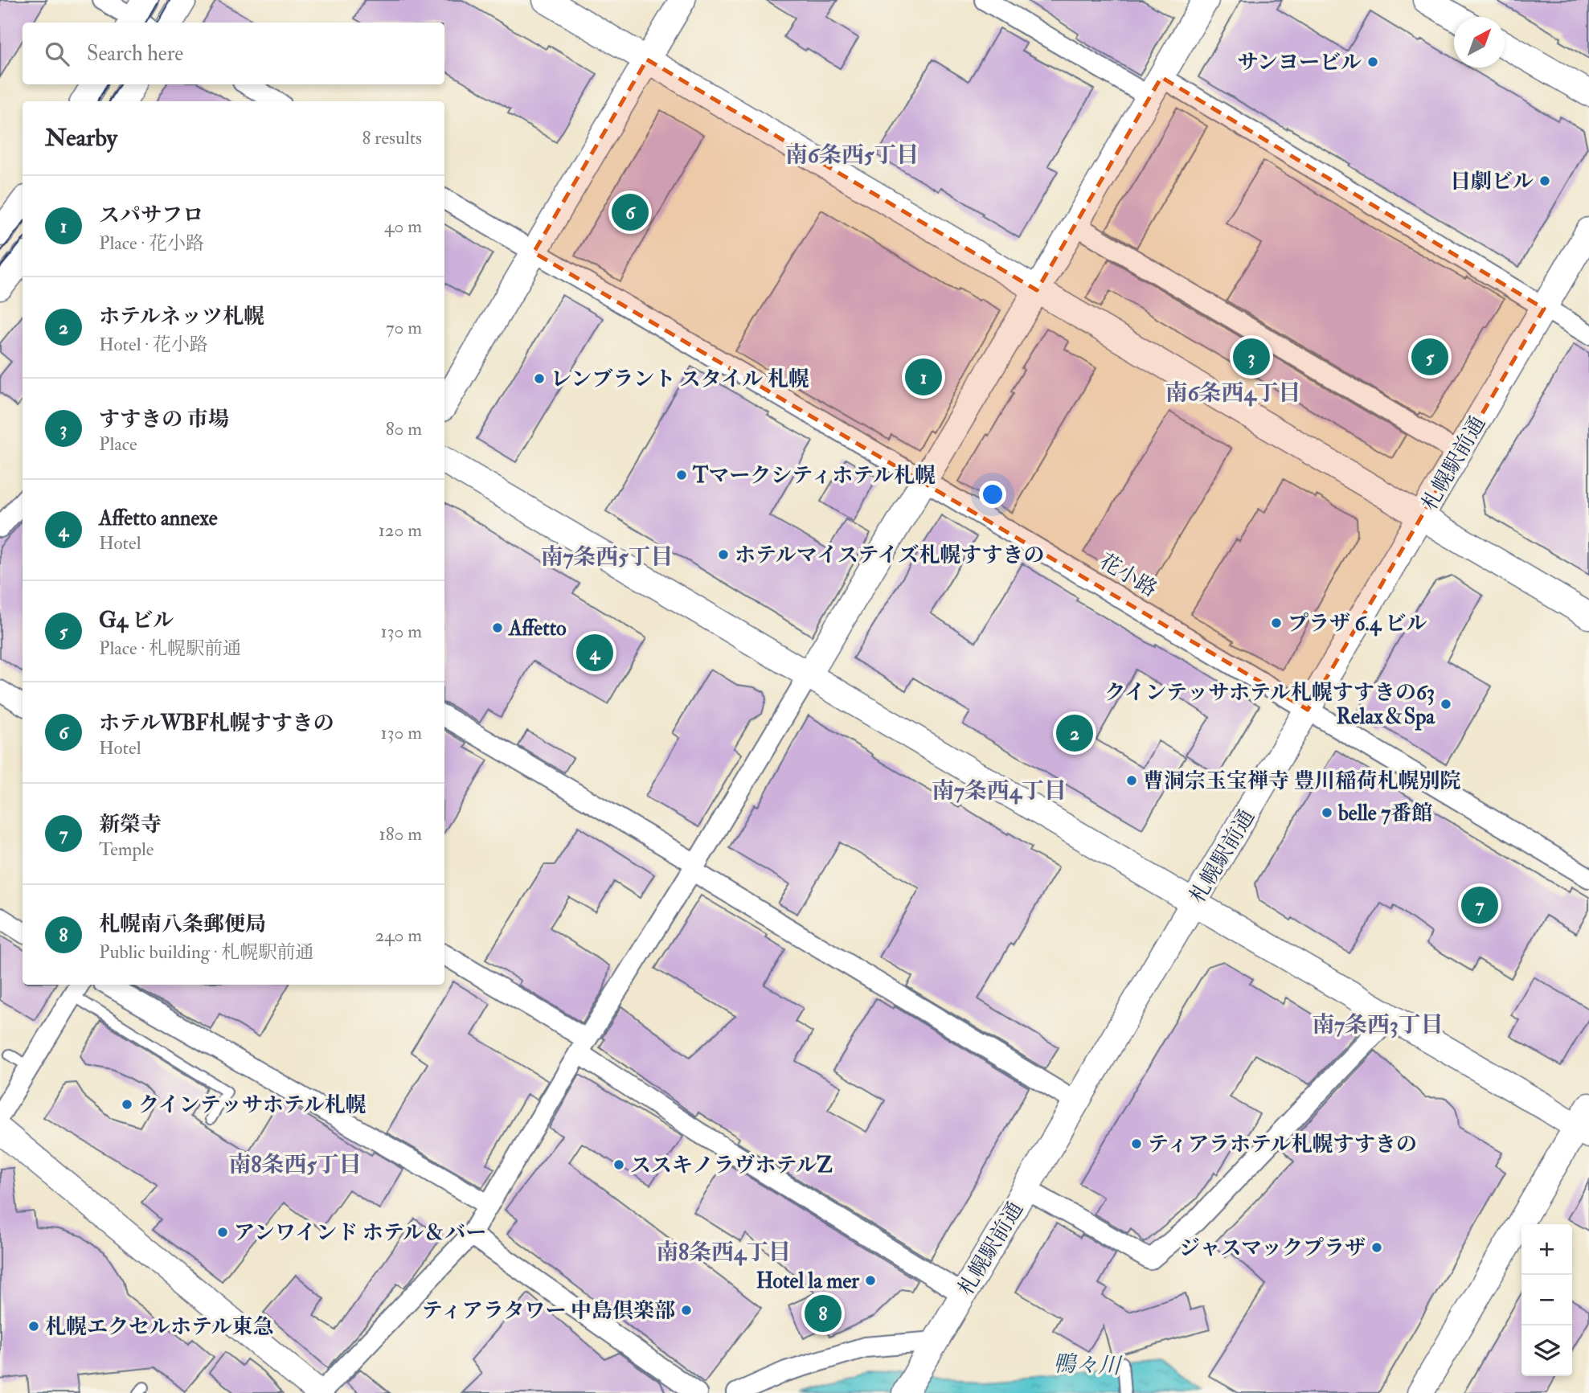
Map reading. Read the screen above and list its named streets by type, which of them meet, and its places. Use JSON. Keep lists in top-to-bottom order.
{
  "streets": {
    "street": ["札幌駅前通", "花小路"]
  },
  "crossings": [
    ["札幌駅前通", "花小路"]
  ],
  "districts": [
    "南6条西5丁目",
    "南6条西4丁目",
    "南7条西5丁目",
    "南7条西4丁目",
    "南7条西3丁目",
    "南8条西5丁目",
    "南8条西4丁目"
  ],
  "water": ["鴨々川"],
  "places": [
    "サンヨービル",
    "日劇ビル",
    "レンブラント スタイル 札幌",
    "Tマークシティホテル札幌",
    "ホテルマイステイズ札幌すすきの",
    "プラザ 6.4 ビル",
    "Affetto",
    "クインテッサホテル札幌すすきの63 Relax＆Spa",
    "曹洞宗玉宝禅寺 豊川稲荷札幌別院",
    "belle 7番館",
    "クインテッサホテル札幌",
    "ティアラホテル札幌すすきの",
    "ススキノラヴホテルZ",
    "アンワインド ホテル＆バー",
    "ジャスマックプラザ",
    "Hotel la mer",
    "ティアラタワー 中島倶楽部",
    "札幌エクセルホテル東急"
  ],
  "north": "top right",
  "page": {
    "search": "Search here",
    "heading": ["Nearby", "8 results"],
    "list": [
      {
        "mark": "1",
        "name": "スパサフロ",
        "note": "Place · 花小路",
        "value": "40 m"
      },
      {
        "mark": "2",
        "name": "ホテルネッツ札幌",
        "note": "Hotel · 花小路",
        "value": "70 m"
      },
      {
        "mark": "3",
        "name": "すすきの 市場",
        "note": "Place",
        "value": "80 m"
      },
      {
        "mark": "4",
        "name": "Affetto annexe",
        "note": "Hotel",
        "value": "120 m"
      },
      {
        "mark": "5",
        "name": "G4 ビル",
        "note": "Place · 札幌駅前通",
        "value": "130 m"
      },
      {
        "mark": "6",
        "name": "ホテルWBF札幌すすきの",
        "note": "Hotel",
        "value": "130 m"
      },
      {
        "mark": "7",
        "name": "新榮寺",
        "note": "Temple",
        "value": "180 m"
      },
      {
        "mark": "8",
        "name": "札幌南八条郵便局",
        "note": "Public building · 札幌駅前通",
        "value": "240 m"
      }
    ],
    "pins": [
      "6",
      "3",
      "5",
      "1",
      "4",
      "2",
      "7",
      "8"
    ],
    "map_buttons": ["+", "−"]
  }
}
